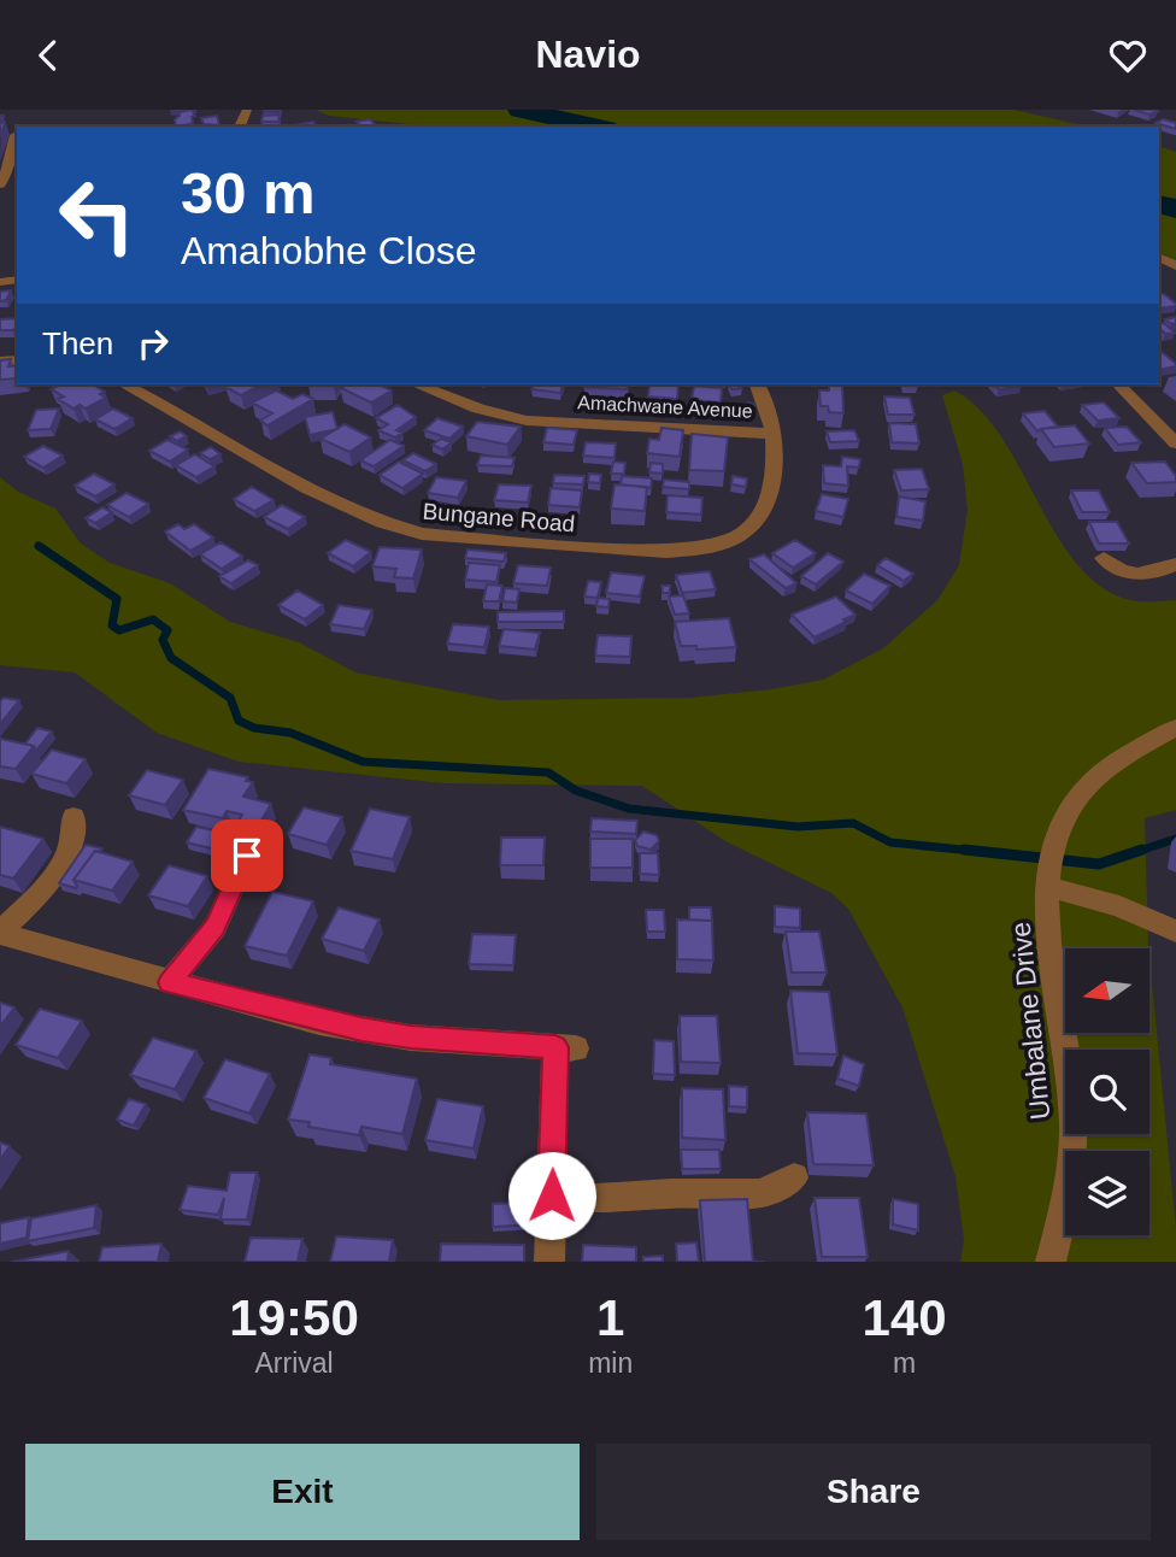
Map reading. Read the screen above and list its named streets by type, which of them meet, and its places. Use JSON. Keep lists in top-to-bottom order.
{
  "streets": {
    "street": ["Amachwane Avenue", "Bungane Road", "Umbalane Drive"]
  },
  "crossings": [
    ["Amachwane Avenue", "Bungane Road"]
  ],
  "north": "left",
  "page": {
    "header": "Navio",
    "turn": ["30 m", "Amahobhe Close"],
    "then": "Then",
    "eta": [
      "19:50",
      "Arrival",
      "1",
      "min",
      "140",
      "m"
    ],
    "buttons": ["Exit", "Share"]
  }
}
